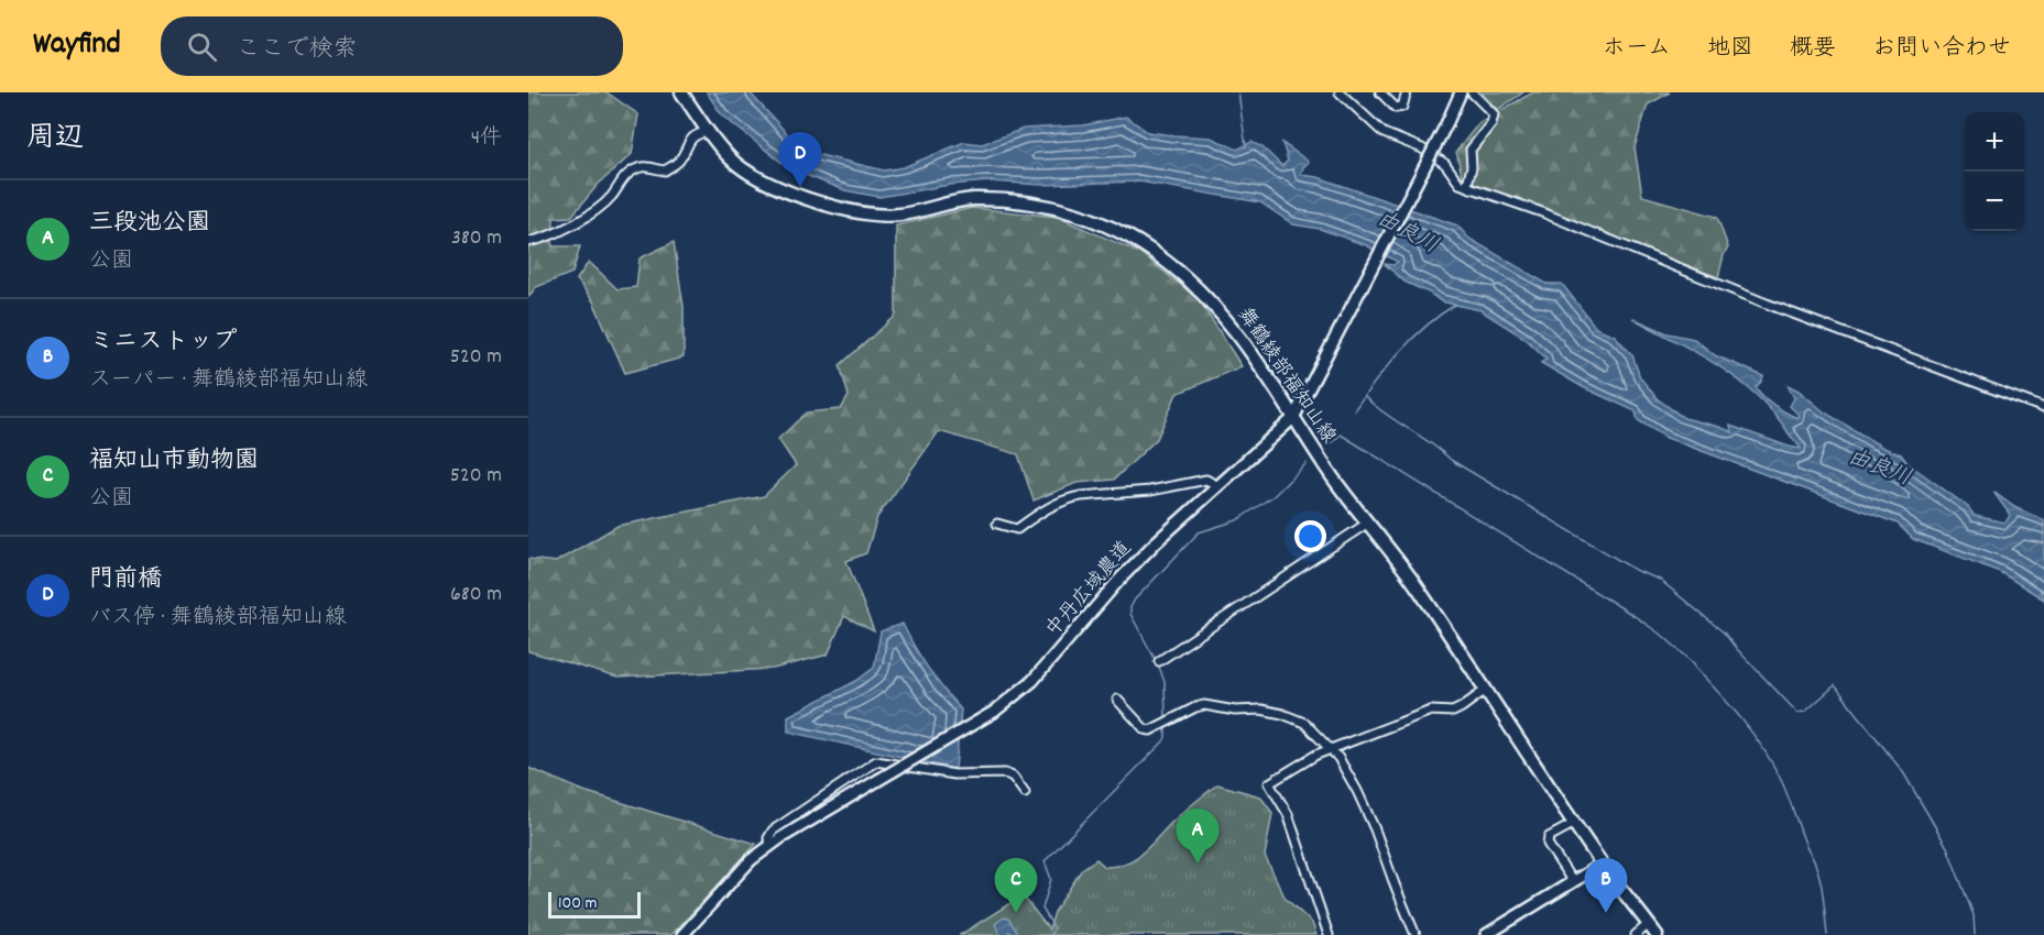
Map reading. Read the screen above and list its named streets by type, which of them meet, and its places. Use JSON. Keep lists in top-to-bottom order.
{
  "streets": {
    "main road": ["舞鶴綾部福知山線"],
    "street": ["中丹広域農道"]
  },
  "crossings": [
    ["舞鶴綾部福知山線", "中丹広域農道"]
  ],
  "water": ["由良川"],
  "scale_bar": "100 m",
  "page": {
    "header": "Wayfind",
    "search": "ここで検索",
    "nav": [
      "ホーム",
      "地図",
      "概要",
      "お問い合わせ"
    ],
    "heading": ["周辺", "4件"],
    "map_buttons": ["+", "−"],
    "pins": [
      "D",
      "A",
      "B",
      "C"
    ],
    "list": [
      {
        "mark": "A",
        "name": "三段池公園",
        "note": "公園",
        "value": "380 m"
      },
      {
        "mark": "B",
        "name": "ミニストップ",
        "note": "スーパー · 舞鶴綾部福知山線",
        "value": "520 m"
      },
      {
        "mark": "C",
        "name": "福知山市動物園",
        "note": "公園",
        "value": "520 m"
      },
      {
        "mark": "D",
        "name": "門前橋",
        "note": "バス停 · 舞鶴綾部福知山線",
        "value": "680 m"
      }
    ],
    "scale": "100 m"
  }
}
